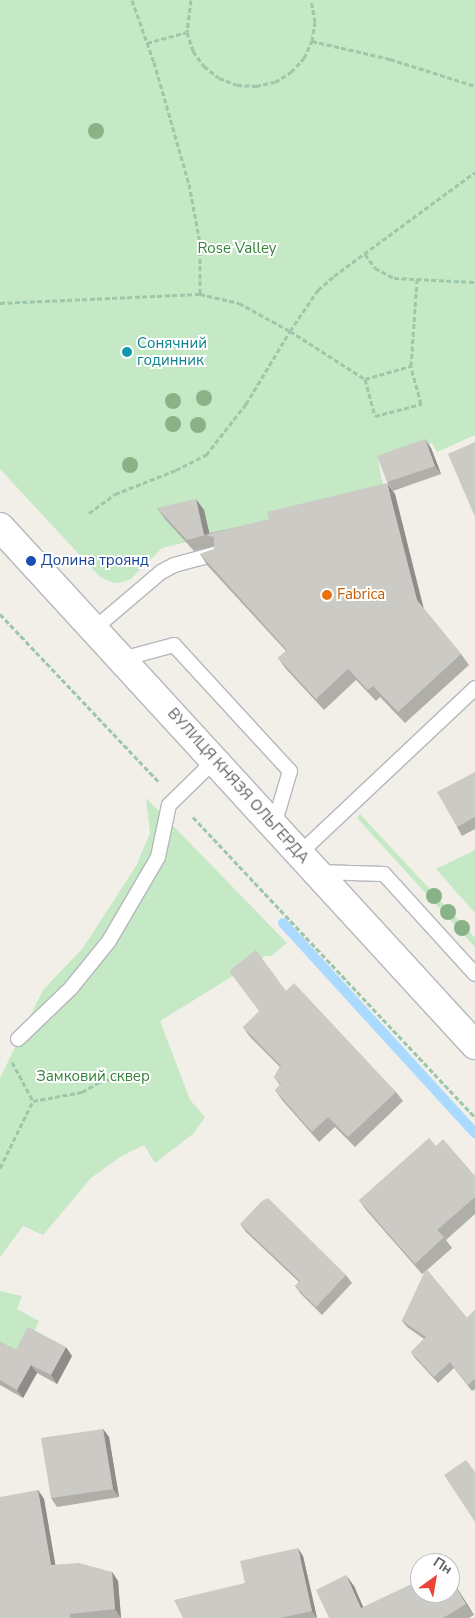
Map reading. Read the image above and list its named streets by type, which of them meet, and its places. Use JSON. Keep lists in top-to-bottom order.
{
  "streets": {
    "main road": ["ВУЛИЦЯ КНЯЗЯ ОЛЬГЕРДА"]
  },
  "parks": ["Rose Valley", "Замковий сквер"],
  "places": ["Сонячний годинник", "Долина троянд", "Fabrica"],
  "north": "top right"
}
